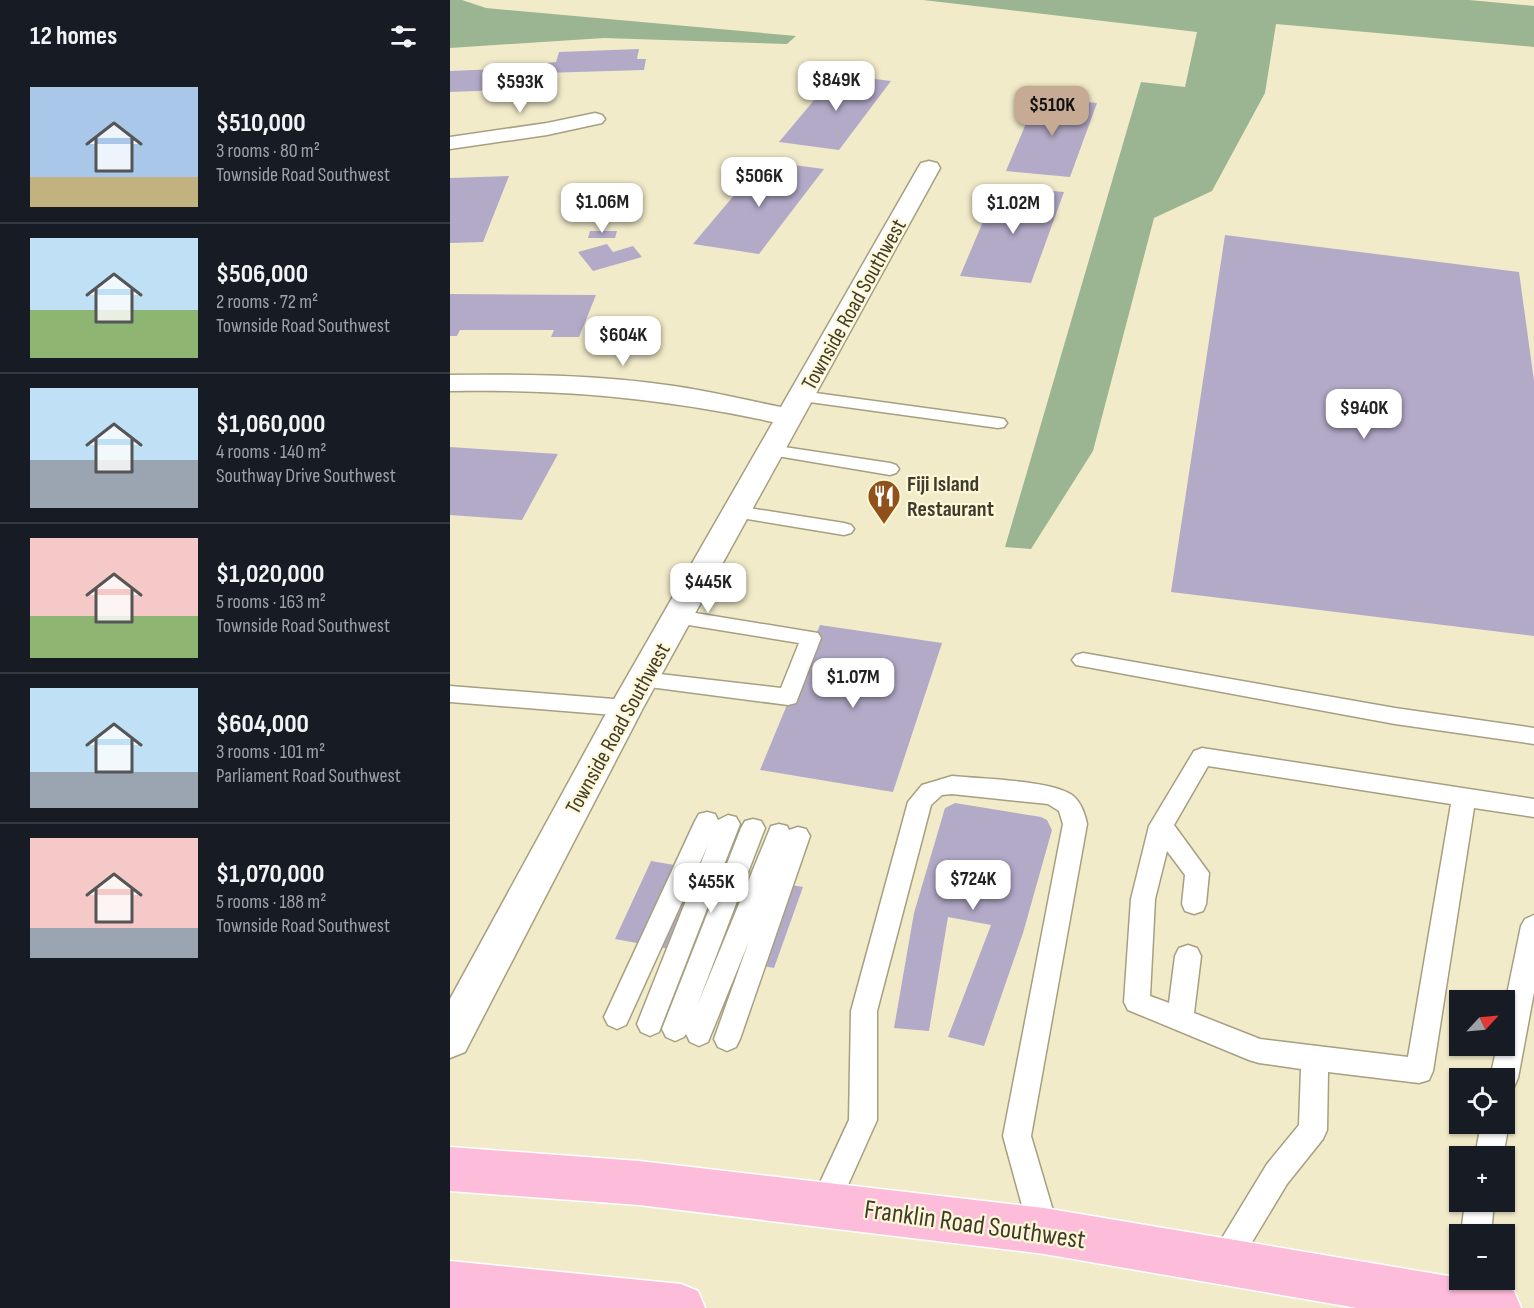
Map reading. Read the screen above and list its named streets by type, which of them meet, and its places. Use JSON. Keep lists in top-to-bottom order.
{
  "streets": {
    "main road": ["Franklin Road Southwest"],
    "street": ["Townside Road Southwest"]
  },
  "places": {
    "restaurant": ["Fiji Island Restaurant"]
  },
  "north": "top right",
  "page": {
    "heading": "12 homes",
    "price": [
      "$849K",
      "$593K",
      "$510K",
      "$506K",
      "$1.06M",
      "$1.02M",
      "$604K",
      "$940K",
      "$445K",
      "$1.07M",
      "$724K",
      "$455K"
    ],
    "list": [
      {
        "name": "$510,000",
        "note": "3 rooms · 80 m² · Townside Road Southwest"
      },
      {
        "name": "$506,000",
        "note": "2 rooms · 72 m² · Townside Road Southwest"
      },
      {
        "name": "$1,060,000",
        "note": "4 rooms · 140 m² · Southway Drive Southwest"
      },
      {
        "name": "$1,020,000",
        "note": "5 rooms · 163 m² · Townside Road Southwest"
      },
      {
        "name": "$604,000",
        "note": "3 rooms · 101 m² · Parliament Road Southwest"
      },
      {
        "name": "$1,070,000",
        "note": "5 rooms · 188 m² · Townside Road Southwest"
      }
    ],
    "map_buttons": ["+", "−"]
  }
}
